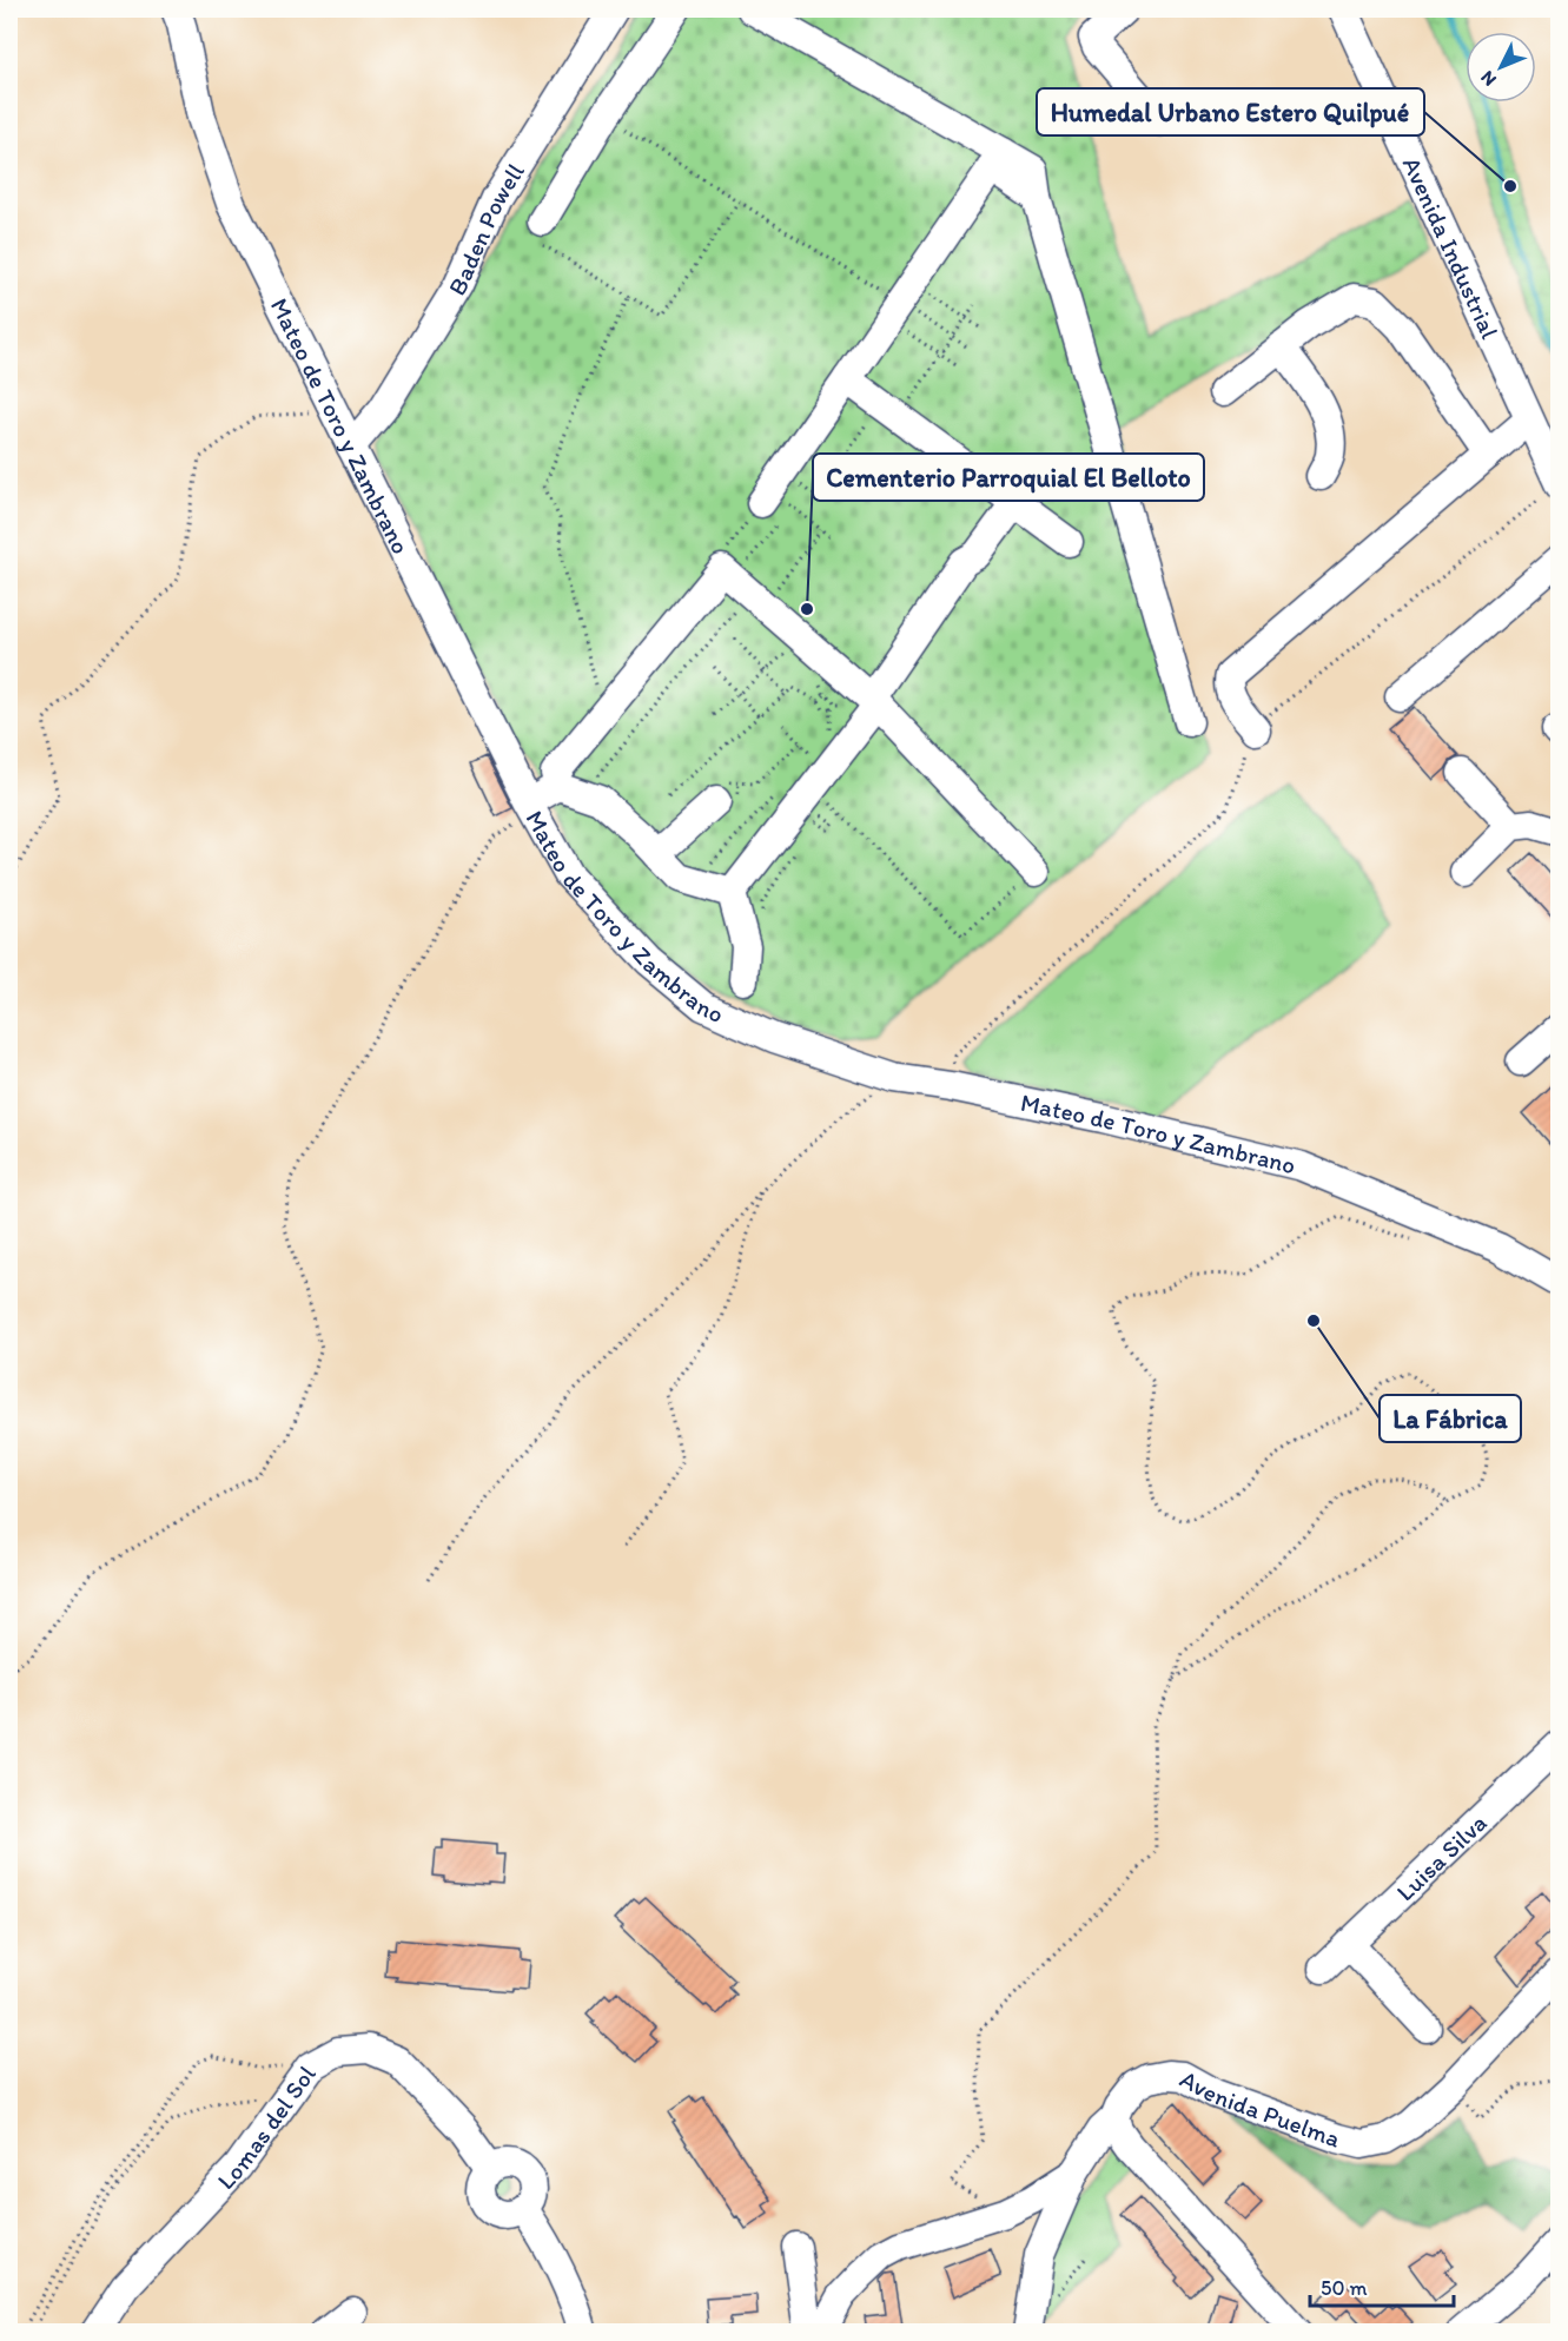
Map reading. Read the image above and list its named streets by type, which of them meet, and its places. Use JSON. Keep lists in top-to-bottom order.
{
  "streets": {
    "street": [
      "Baden Powell",
      "Avenida Industrial",
      "Mateo de Toro y Zambrano",
      "Luisa Silva",
      "Avenida Puelma",
      "Lomas del Sol"
    ]
  },
  "crossings": [
    ["Baden Powell", "Mateo de Toro y Zambrano"]
  ],
  "places": ["Humedal Urbano Estero Quilpué", "Cementerio Parroquial El Belloto", "La Fábrica"],
  "scale_bar": "50 m",
  "north": "bottom left"
}
